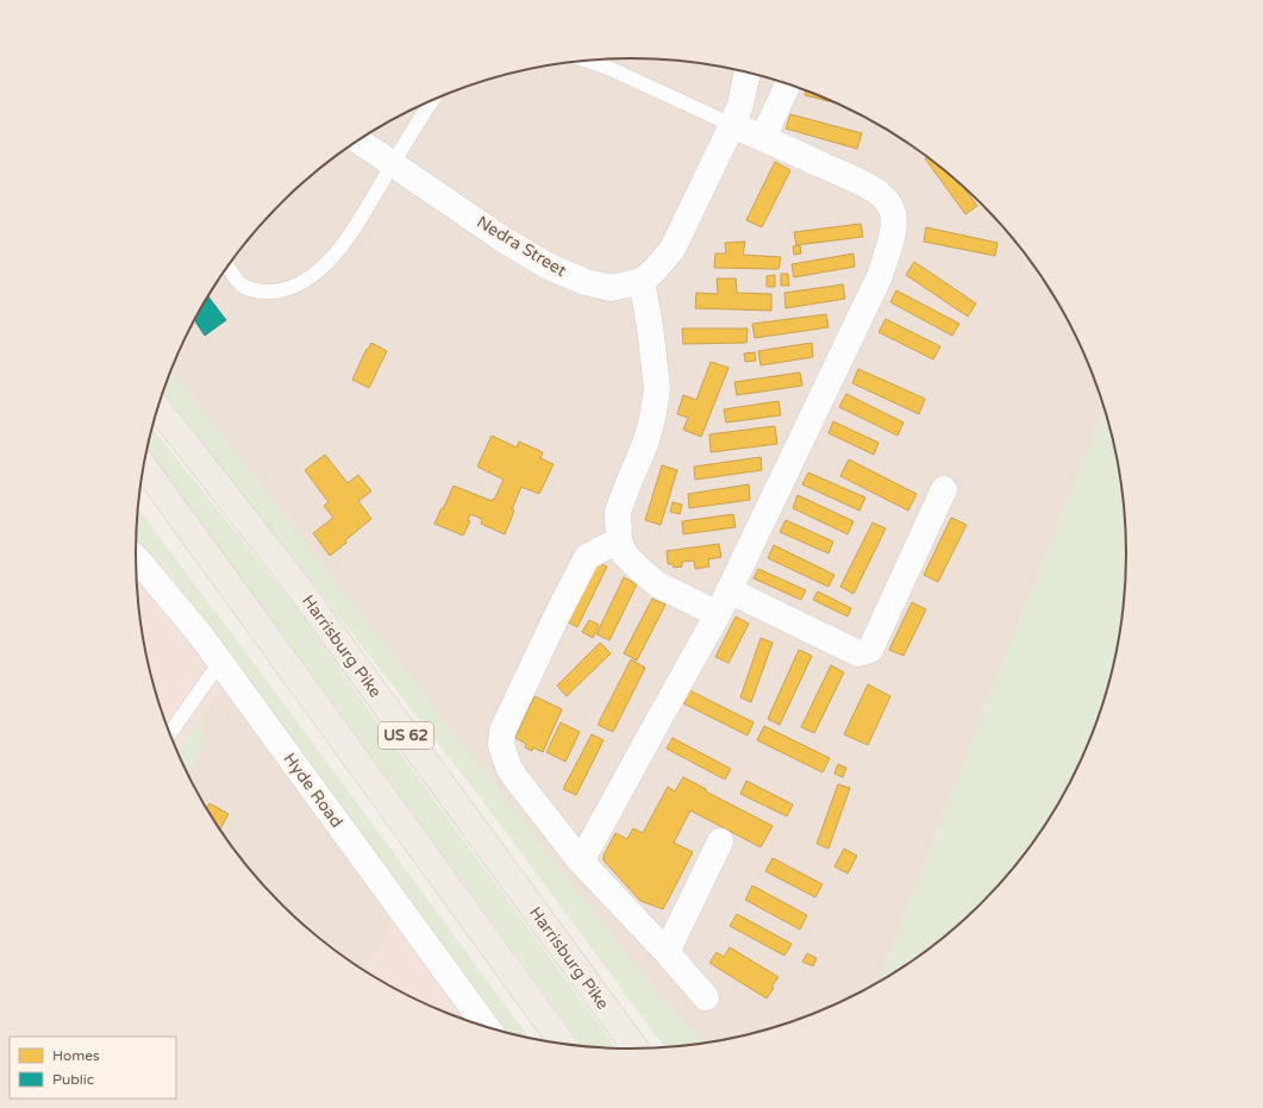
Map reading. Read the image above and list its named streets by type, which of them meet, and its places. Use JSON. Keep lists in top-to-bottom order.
{
  "streets": {
    "main road": ["Harrisburg Pike", "US 62"],
    "street": ["Nedra Street", "Hyde Road"]
  },
  "legend": ["Homes", "Public"]
}
